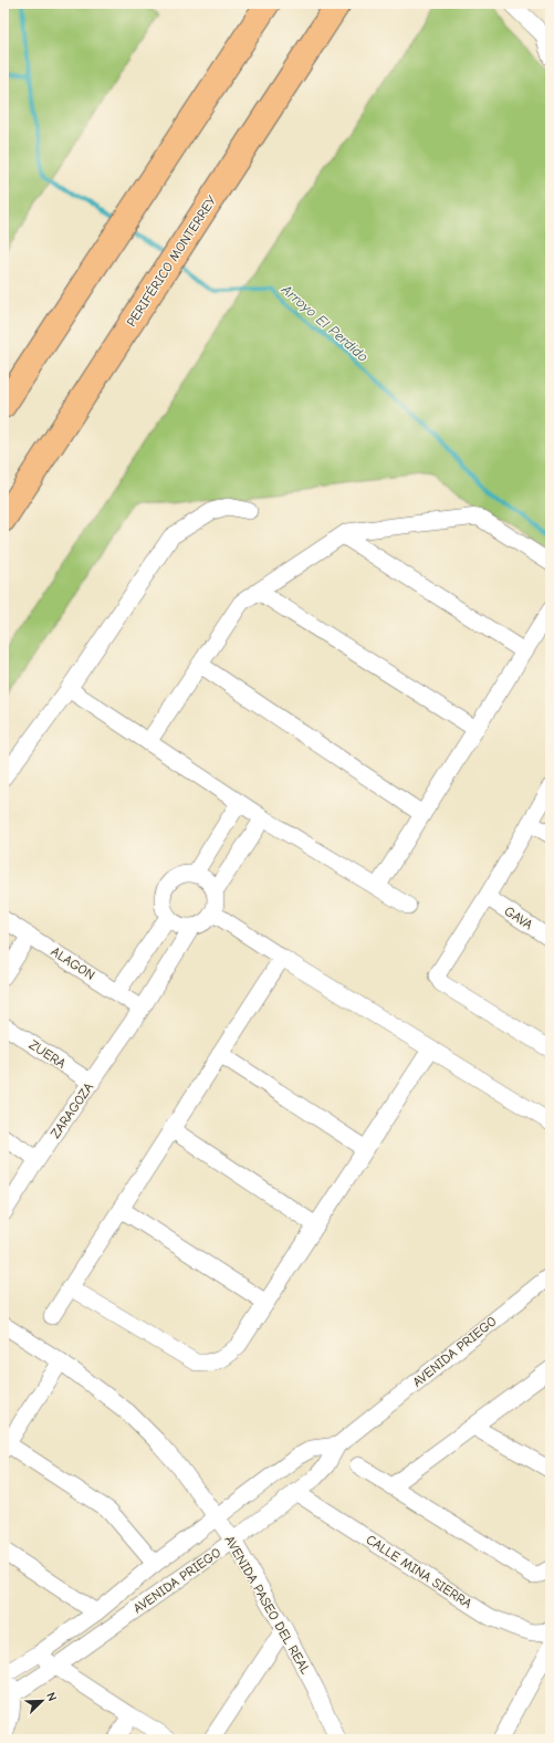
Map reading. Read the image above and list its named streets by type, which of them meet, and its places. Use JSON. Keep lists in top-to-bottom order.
{
  "streets": {
    "highway": ["PERIFÉRICO MONTERREY"],
    "street": [
      "GAVA",
      "ALAGON",
      "ZUERA",
      "ZARAGOZA",
      "AVENIDA PRIEGO",
      "CALLE MINA SIERRA",
      "AVENIDA PASEO DEL REAL"
    ]
  },
  "crossings": [
    ["ALAGON", "ZARAGOZA"],
    ["ZUERA", "ZARAGOZA"],
    ["AVENIDA PRIEGO", "CALLE MINA SIERRA"],
    ["AVENIDA PRIEGO", "AVENIDA PASEO DEL REAL"]
  ],
  "water": ["Arroyo El Perdido"],
  "north": "top right"
}
